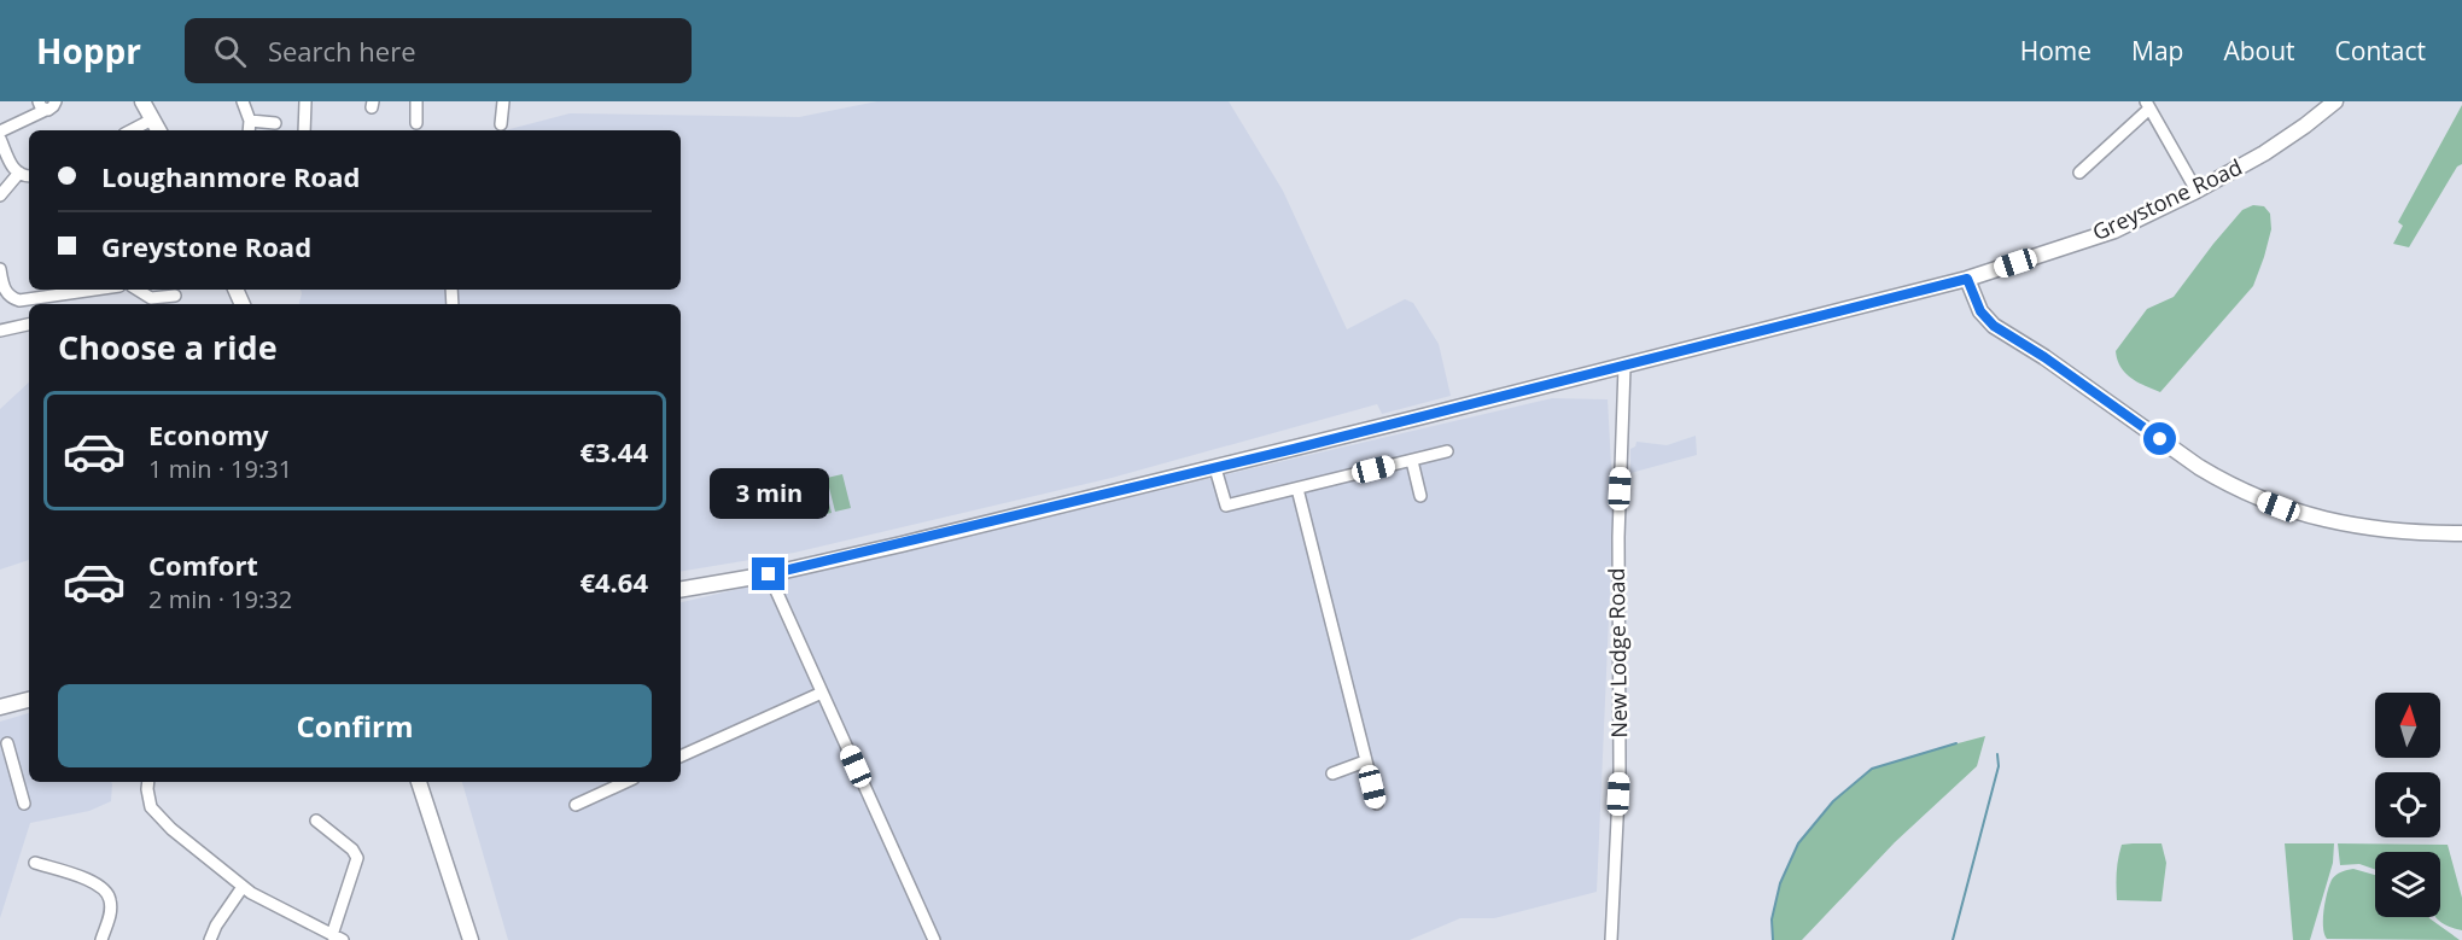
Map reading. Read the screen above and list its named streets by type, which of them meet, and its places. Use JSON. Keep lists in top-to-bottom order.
{
  "streets": {
    "main road": ["Greystone Road"],
    "street": ["New Lodge Road"]
  },
  "crossings": [
    ["Greystone Road", "New Lodge Road"]
  ],
  "north": "top",
  "page": {
    "header": "Hoppr",
    "search": "Search here",
    "nav": [
      "Home",
      "Map",
      "About",
      "Contact"
    ],
    "banner": ["Loughanmore Road", "Greystone Road"],
    "heading": "Choose a ride",
    "list": [
      {
        "name": "Economy",
        "note": "1 min · 19:31",
        "value": "€3.44"
      },
      {
        "name": "Comfort",
        "note": "2 min · 19:32",
        "value": "€4.64"
      }
    ],
    "bubble": "3 min",
    "buttons": "Confirm"
  }
}
